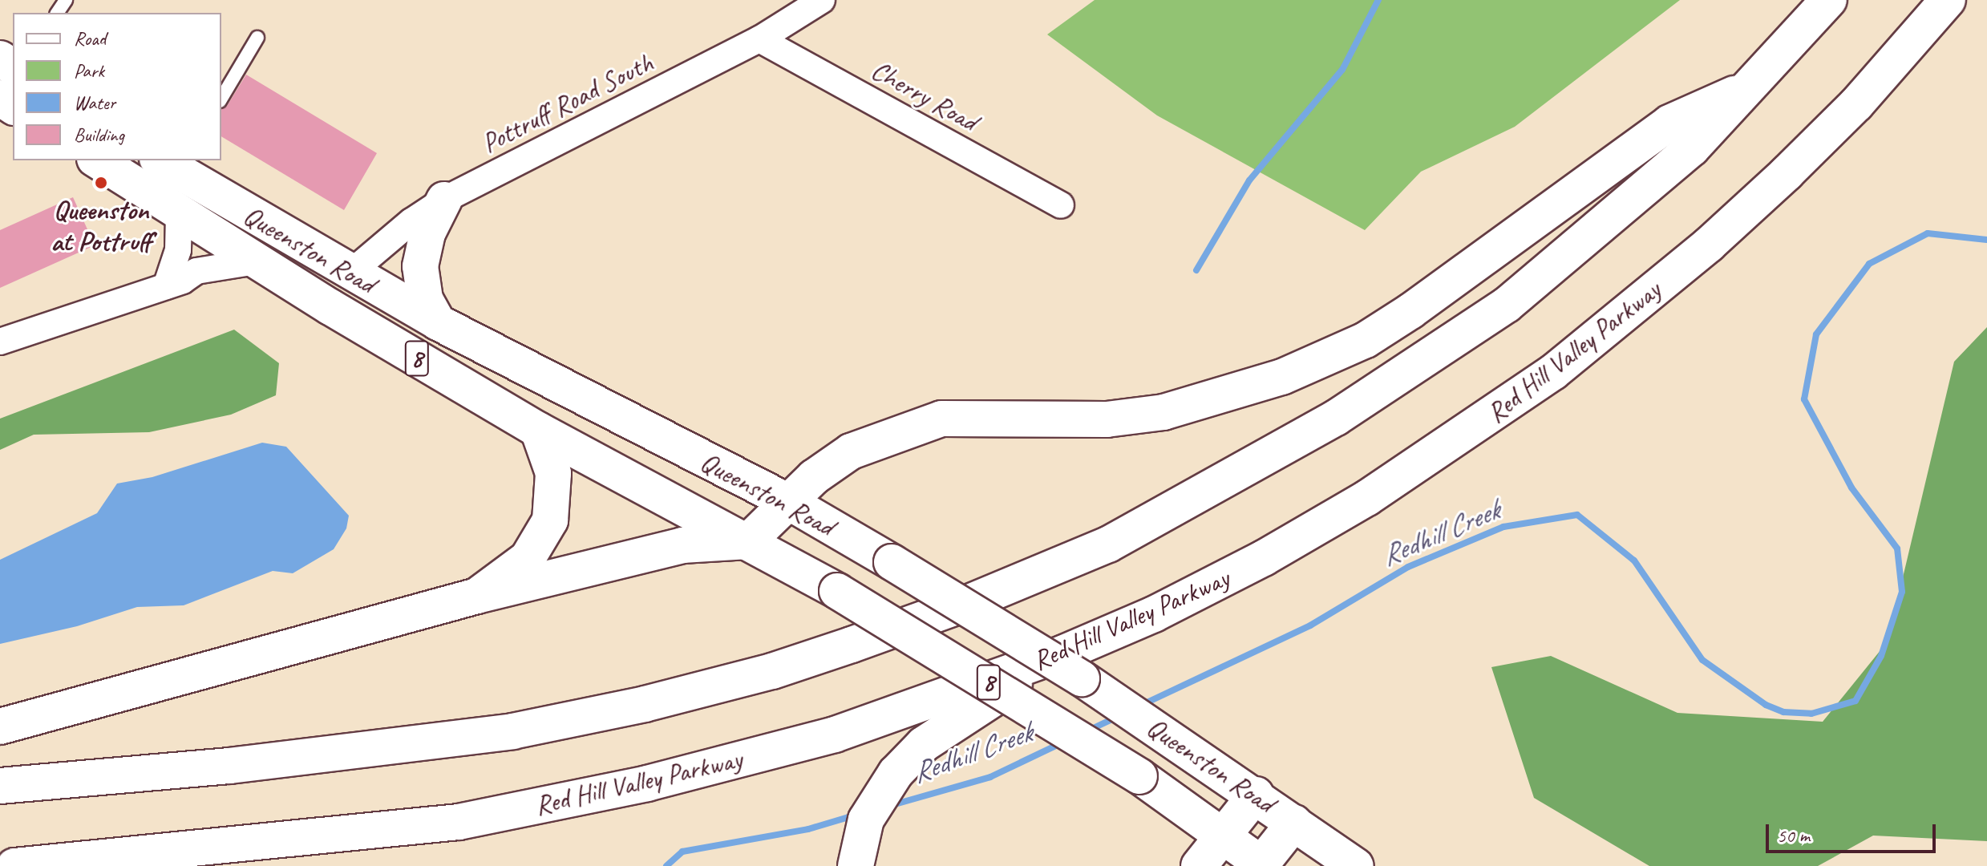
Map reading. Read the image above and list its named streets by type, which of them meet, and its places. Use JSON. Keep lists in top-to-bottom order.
{
  "streets": {
    "main road": ["Queenston Road", "Red Hill Valley Parkway", "8"],
    "street": ["Cherry Road", "Pottruff Road South"]
  },
  "crossings": [
    ["Cherry Road", "Pottruff Road South"],
    ["Pottruff Road South", "Queenston Road"]
  ],
  "water": ["Redhill Creek"],
  "places": ["Queenston at Pottruff"],
  "legend": [
    "Road",
    "Park",
    "Water",
    "Building"
  ],
  "scale_bar": "50 m"
}
